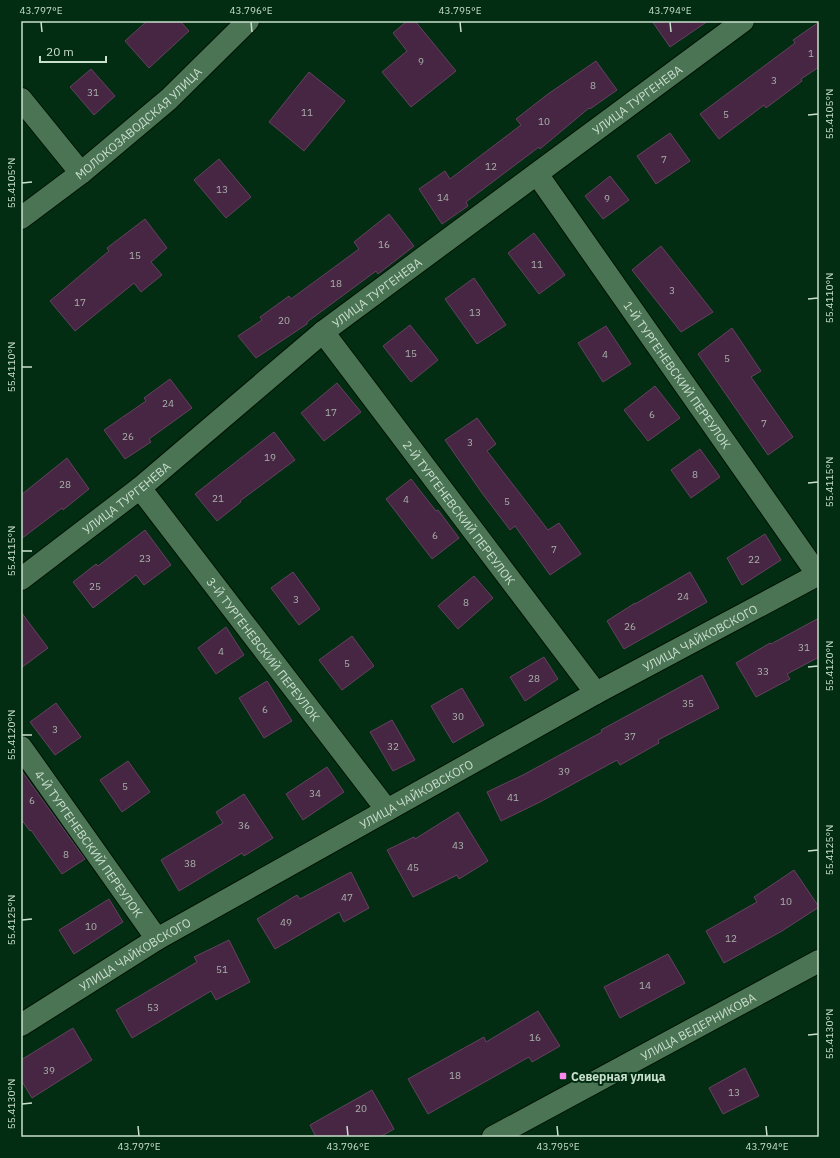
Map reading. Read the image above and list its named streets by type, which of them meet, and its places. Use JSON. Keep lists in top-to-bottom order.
{
  "streets": {
    "street": [
      "УЛИЦА ТУРГЕНЕВА",
      "МОЛОКОЗАВОДСКАЯ УЛИЦА",
      "1-Й ТУРГЕНЕВСКИЙ ПЕРЕУЛОК",
      "2-Й ТУРГЕНЕВСКИЙ ПЕРЕУЛОК",
      "УЛИЦА ЧАЙКОВСКОГО",
      "3-Й ТУРГЕНЕВСКИЙ ПЕРЕУЛОК",
      "4-Й ТУРГЕНЕВСКИЙ ПЕРЕУЛОК",
      "УЛИЦА ВЕДЕРНИКОВА"
    ]
  },
  "crossings": [
    ["УЛИЦА ТУРГЕНЕВА", "1-Й ТУРГЕНЕВСКИЙ ПЕРЕУЛОК"],
    ["УЛИЦА ТУРГЕНЕВА", "2-Й ТУРГЕНЕВСКИЙ ПЕРЕУЛОК"],
    ["УЛИЦА ТУРГЕНЕВА", "3-Й ТУРГЕНЕВСКИЙ ПЕРЕУЛОК"],
    ["1-Й ТУРГЕНЕВСКИЙ ПЕРЕУЛОК", "УЛИЦА ЧАЙКОВСКОГО"],
    ["2-Й ТУРГЕНЕВСКИЙ ПЕРЕУЛОК", "УЛИЦА ЧАЙКОВСКОГО"],
    ["УЛИЦА ЧАЙКОВСКОГО", "3-Й ТУРГЕНЕВСКИЙ ПЕРЕУЛОК"],
    ["УЛИЦА ЧАЙКОВСКОГО", "4-Й ТУРГЕНЕВСКИЙ ПЕРЕУЛОК"]
  ],
  "places": {
    "transit": ["Северная улица"]
  },
  "house_numbers": [
    "1",
    "9",
    "3",
    "8",
    "31",
    "11",
    "5",
    "10",
    "7",
    "12",
    "13",
    "14",
    "9",
    "16",
    "15",
    "11",
    "18",
    "3",
    "17",
    "13",
    "20",
    "15",
    "4",
    "5",
    "24",
    "17",
    "6",
    "7",
    "26",
    "3",
    "19",
    "8",
    "28",
    "21",
    "4",
    "5",
    "6",
    "7",
    "23",
    "22",
    "25",
    "24",
    "3",
    "8",
    "26",
    "31",
    "4",
    "5",
    "33",
    "28",
    "35",
    "6",
    "30",
    "3",
    "37",
    "32",
    "39",
    "5",
    "34",
    "41",
    "6",
    "36",
    "43",
    "8",
    "38",
    "45",
    "47",
    "10",
    "49",
    "10",
    "12",
    "51",
    "14",
    "53",
    "16",
    "39",
    "18",
    "13",
    "20"
  ],
  "scale_bar": "20 m",
  "coordinates": [
    "43.797°E",
    "43.796°E",
    "43.795°E",
    "43.794°E",
    "55.4105°N",
    "55.4110°N",
    "55.4115°N",
    "55.4120°N",
    "55.4125°N",
    "55.4130°N"
  ]
}
